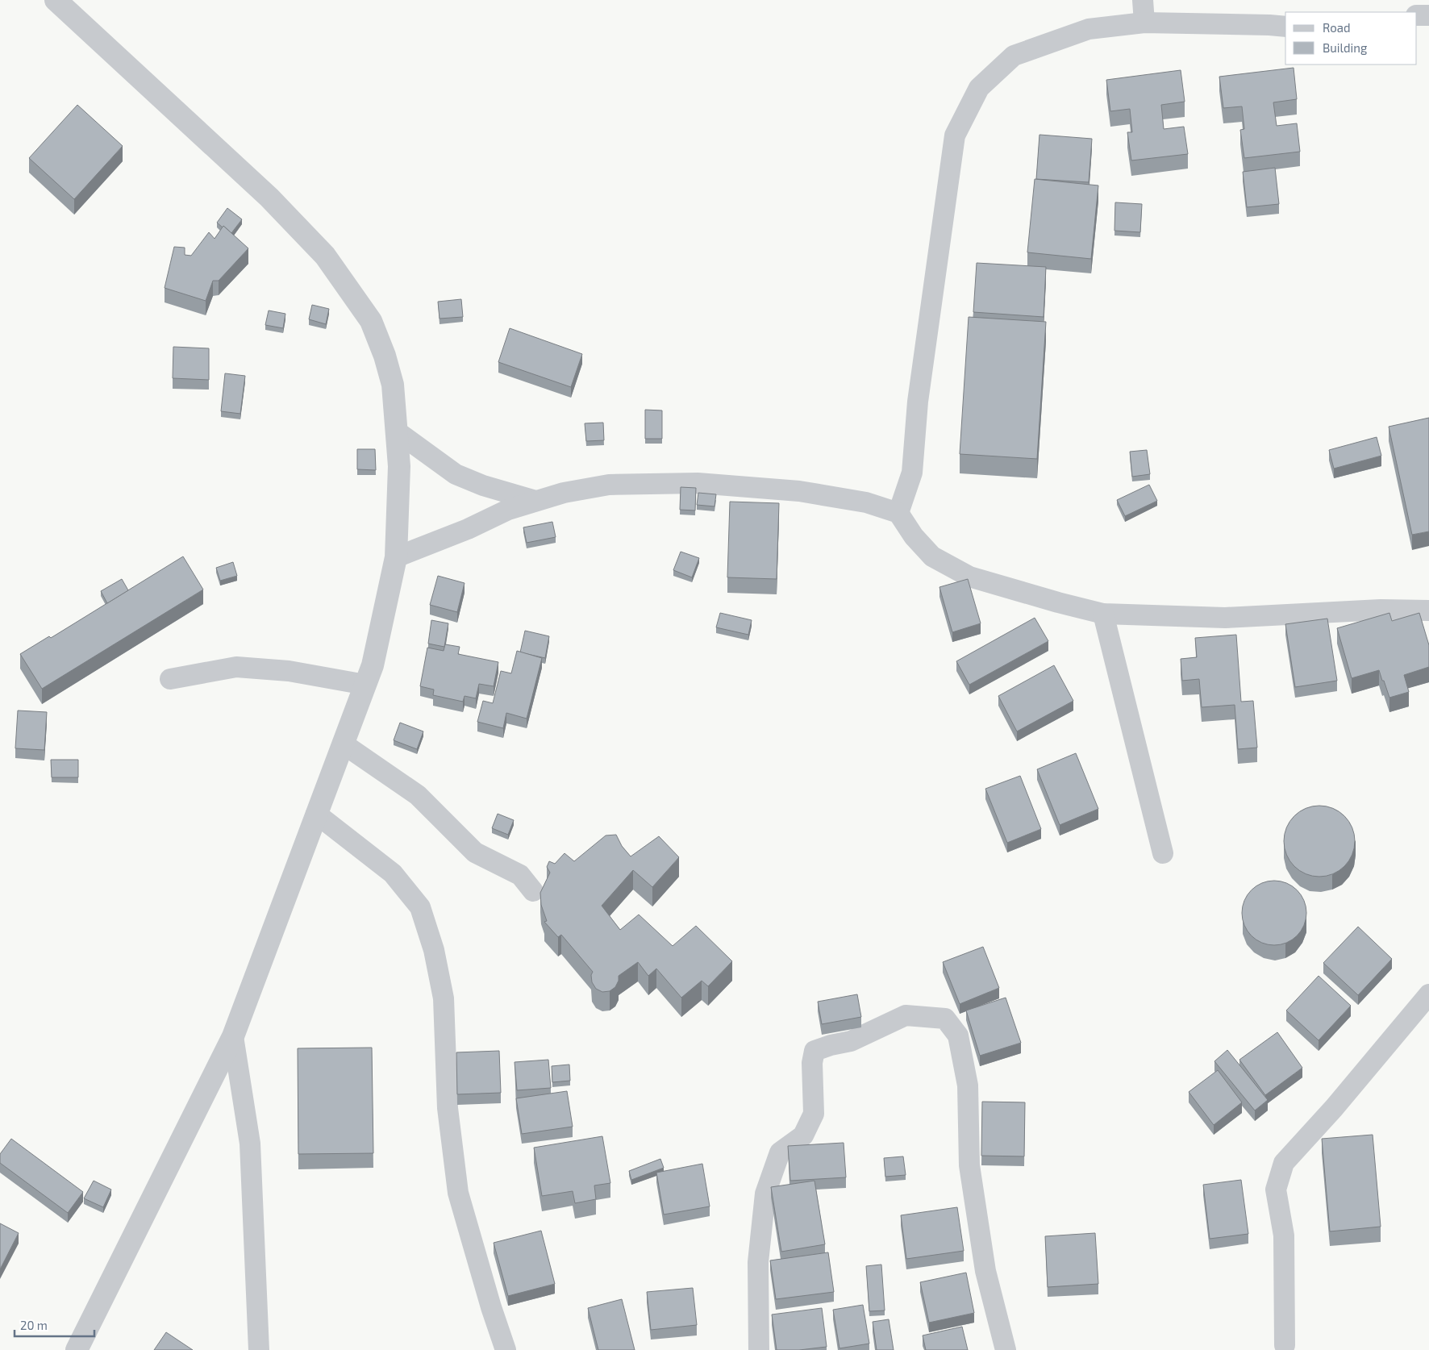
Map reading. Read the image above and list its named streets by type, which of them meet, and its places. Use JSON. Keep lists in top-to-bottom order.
{
  "legend": ["Road", "Building"],
  "scale_bar": "20 m"
}
